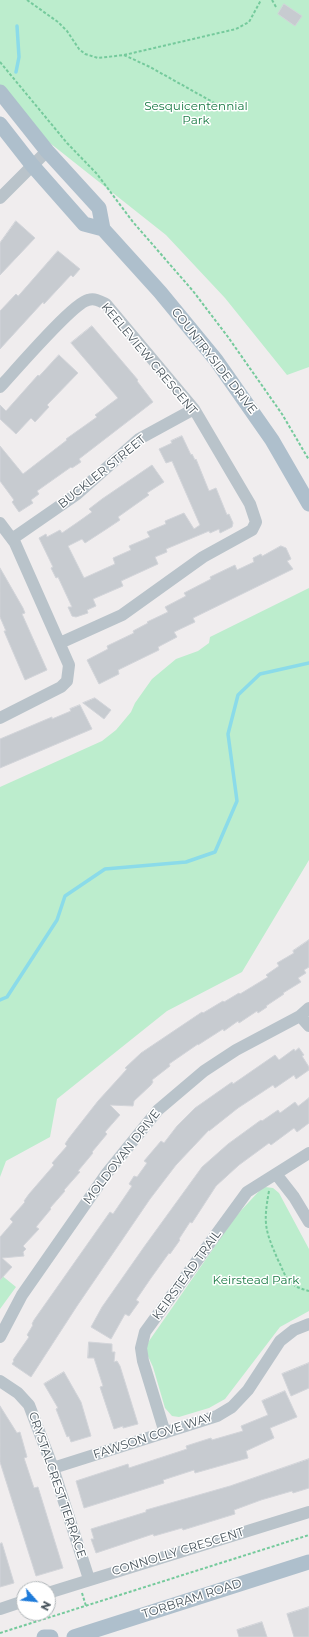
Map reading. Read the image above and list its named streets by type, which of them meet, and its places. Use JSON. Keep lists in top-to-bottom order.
{
  "streets": {
    "main road": ["COUNTRYSIDE DRIVE", "TORBRAM ROAD"],
    "street": [
      "KEELEVIEW CRESCENT",
      "BUCKLER STREET",
      "MOLDOVAN DRIVE",
      "KEIRSTEAD TRAIL",
      "FAWSON COVE WAY",
      "CRYSTALCREST TERRACE",
      "CONNOLLY CRESCENT"
    ]
  },
  "crossings": [
    ["KEELEVIEW CRESCENT", "BUCKLER STREET"],
    ["KEIRSTEAD TRAIL", "FAWSON COVE WAY"],
    ["FAWSON COVE WAY", "CRYSTALCREST TERRACE"],
    ["CRYSTALCREST TERRACE", "CONNOLLY CRESCENT"]
  ],
  "parks": ["Sesquicentennial Park", "Keirstead Park"],
  "north": "bottom right"
}
